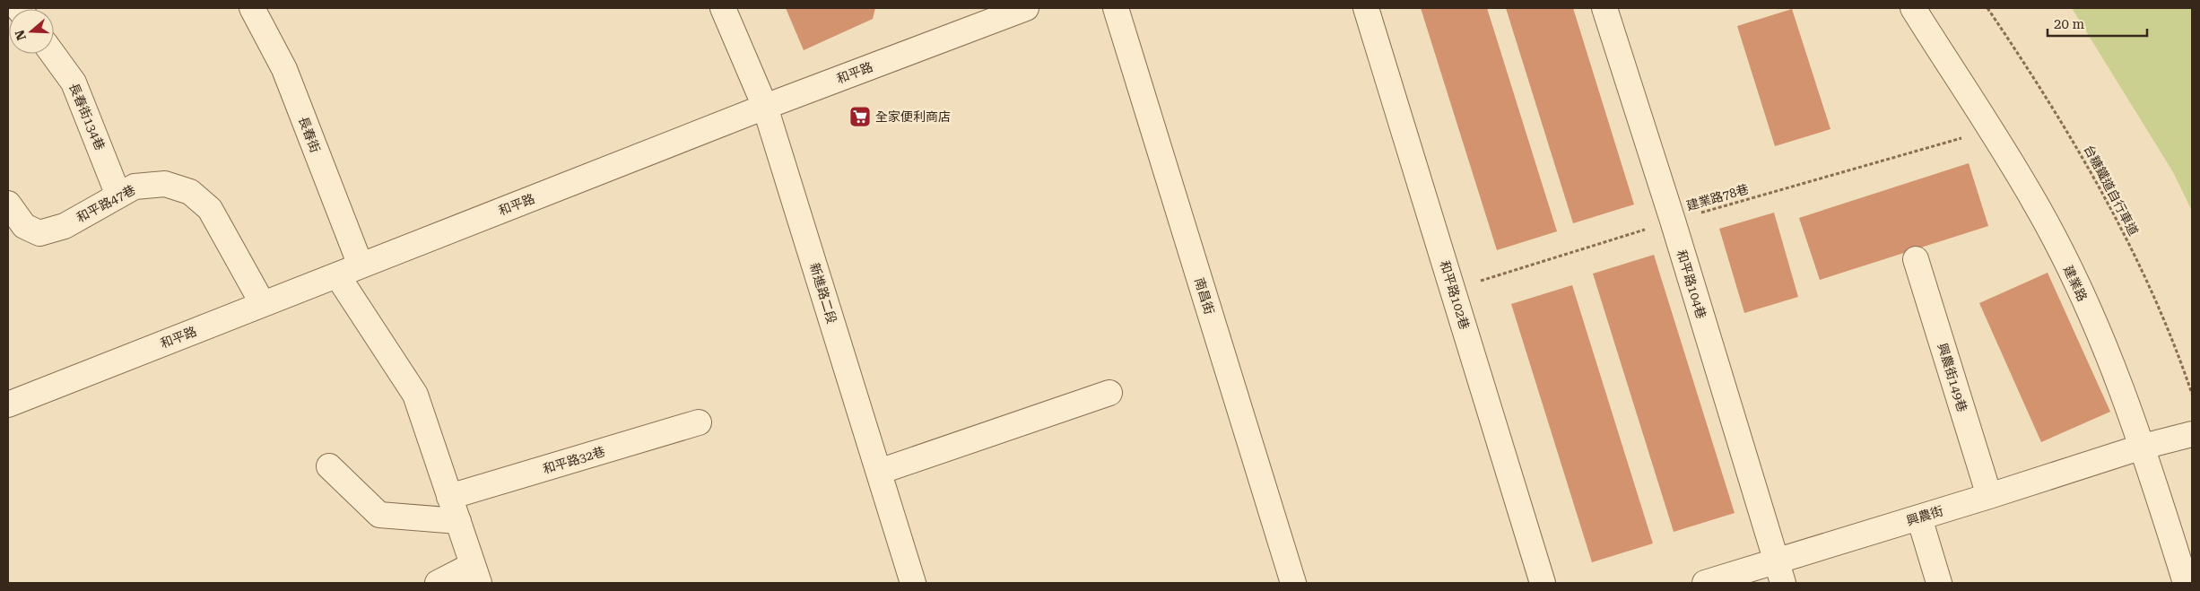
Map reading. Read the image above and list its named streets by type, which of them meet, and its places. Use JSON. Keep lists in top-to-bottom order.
{
  "streets": {
    "street": [
      "和平路",
      "長春街134巷",
      "長春街",
      "和平路47巷",
      "建業路",
      "和平路104巷",
      "新進路二段",
      "和平路102巷",
      "南昌街",
      "興農街149巷",
      "和平路32巷",
      "興農街"
    ],
    "path": ["台糖鐵道自行車道", "建業路78巷"]
  },
  "crossings": [
    ["和平路", "長春街"],
    ["和平路", "和平路47巷"],
    ["和平路", "新進路二段"],
    ["長春街134巷", "和平路47巷"],
    ["建業路78巷", "建業路"],
    ["建業路78巷", "和平路104巷"],
    ["建業路78巷", "和平路102巷"],
    ["建業路", "興農街"],
    ["和平路104巷", "興農街"],
    ["興農街149巷", "興農街"]
  ],
  "places": {
    "supermarket": ["全家便利商店"]
  },
  "scale_bar": "20 m",
  "north": "left"
}
